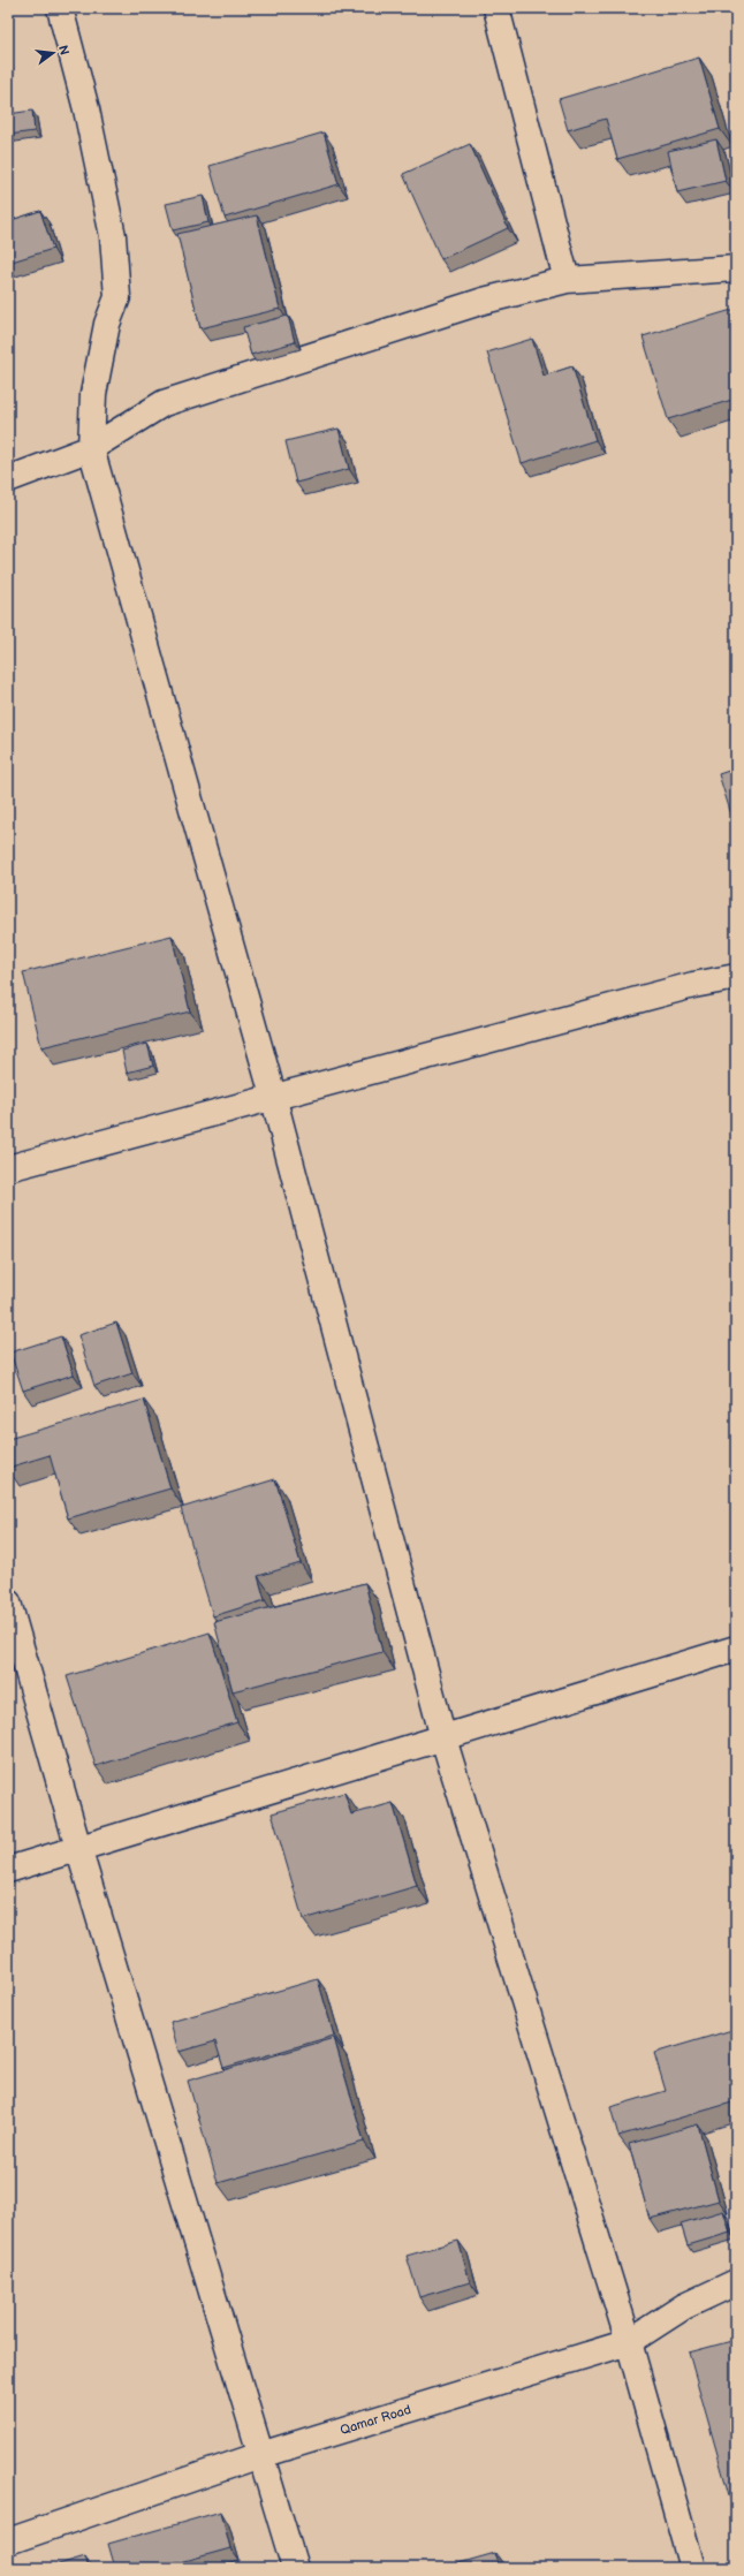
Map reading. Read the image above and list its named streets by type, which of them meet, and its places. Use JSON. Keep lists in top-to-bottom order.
{
  "streets": {
    "street": ["Qamar Road"]
  },
  "north": "right"
}
